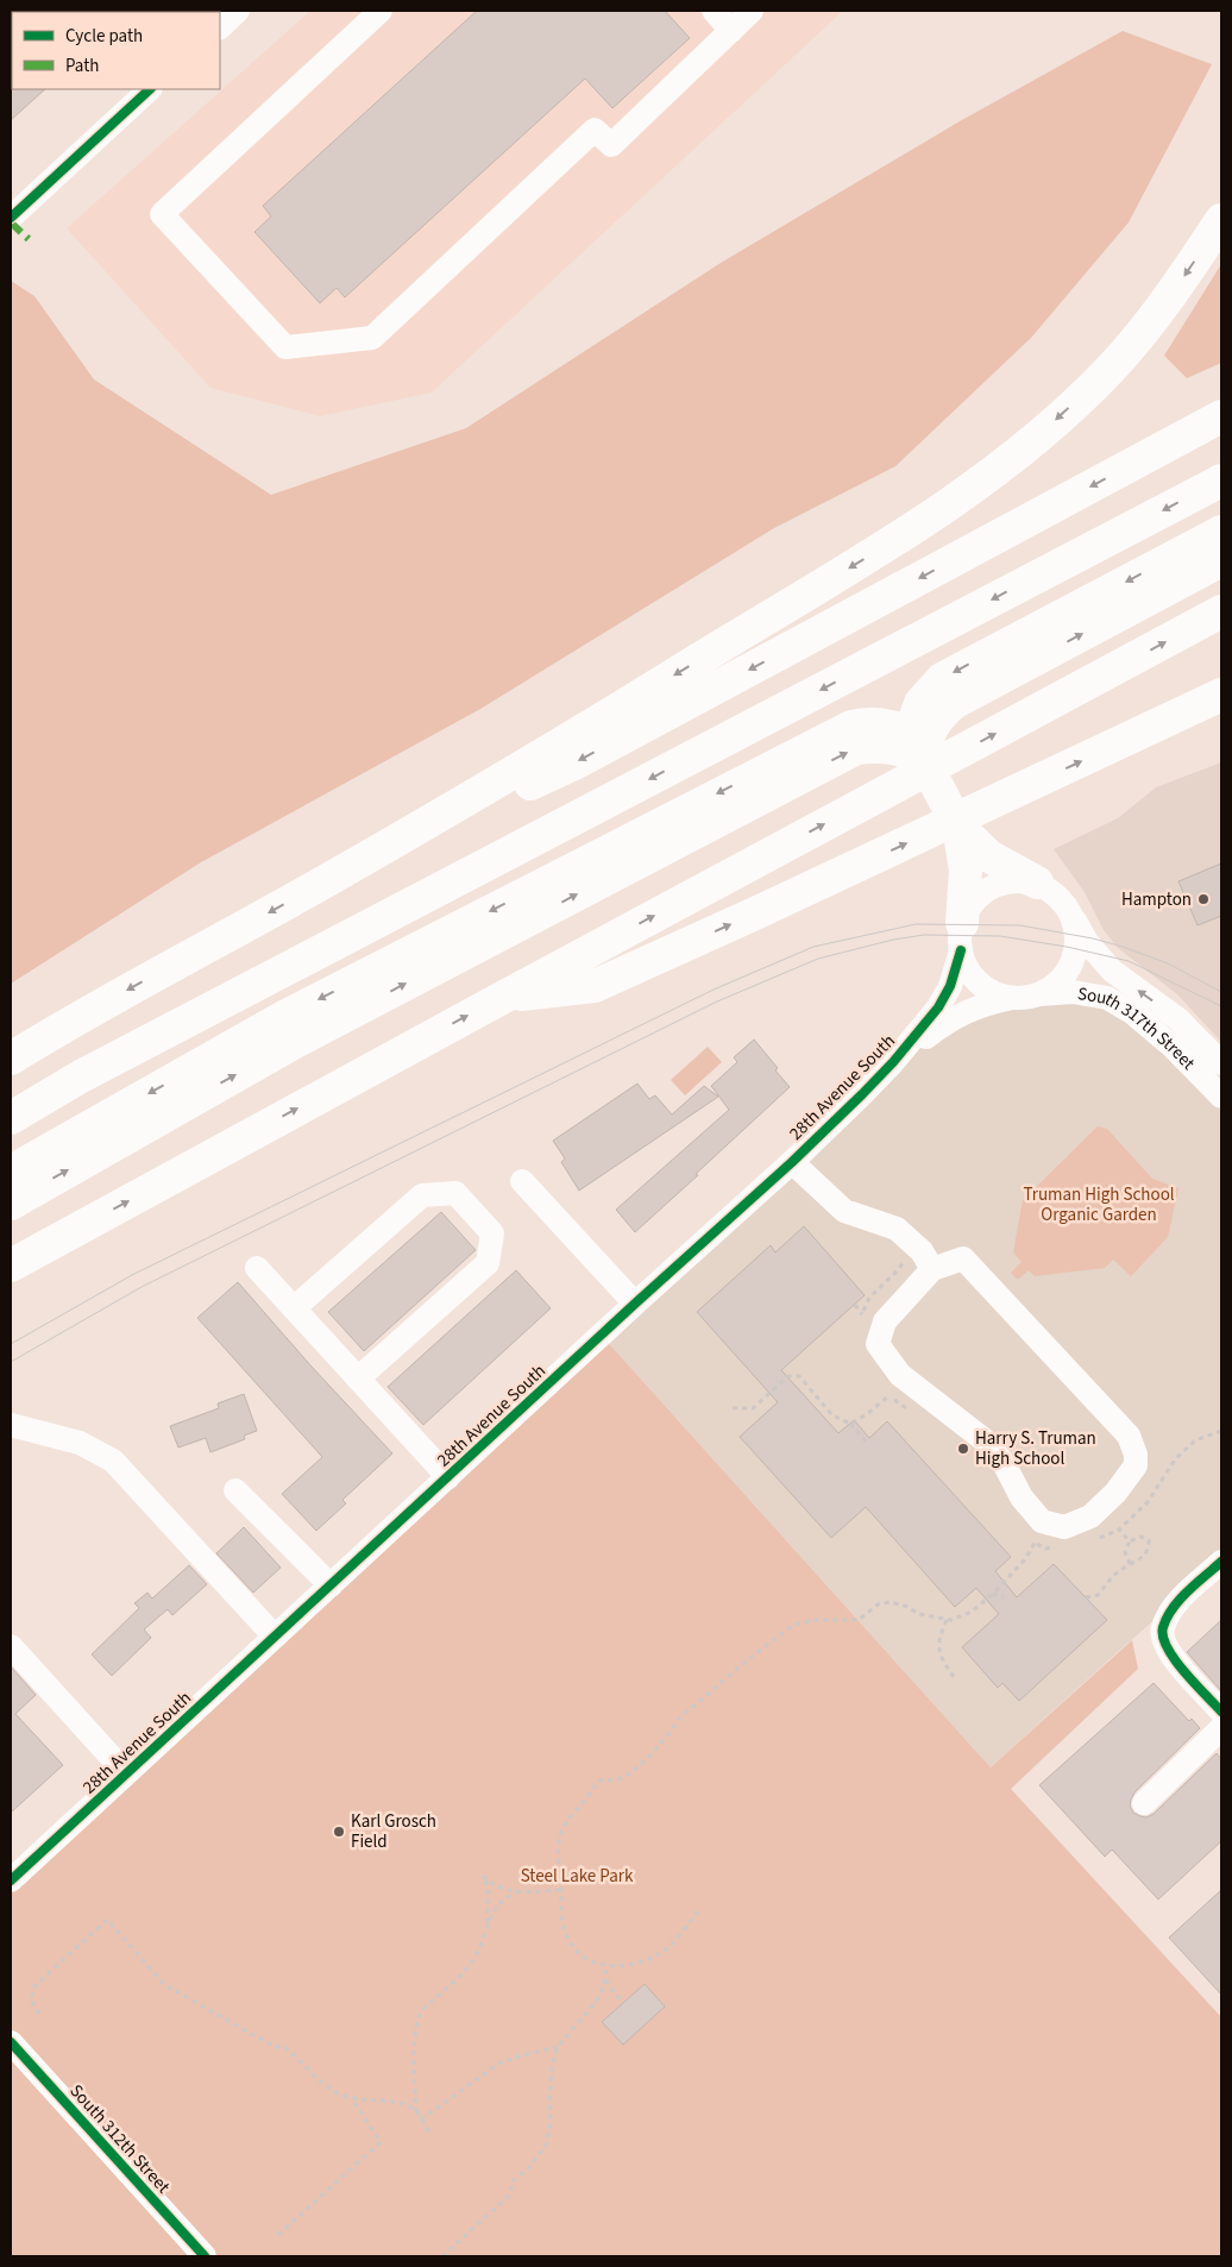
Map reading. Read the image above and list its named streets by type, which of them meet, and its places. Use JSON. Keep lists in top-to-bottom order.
{
  "streets": {
    "street": ["South 317th Street", "28th Avenue South", "South 312th Street"]
  },
  "crossings": [
    ["South 317th Street", "28th Avenue South"]
  ],
  "parks": ["Truman High School Organic Garden", "Steel Lake Park"],
  "places": ["Hampton", "Harry S. Truman High School", "Karl Grosch Field"],
  "legend": ["Cycle path", "Path"]
}
